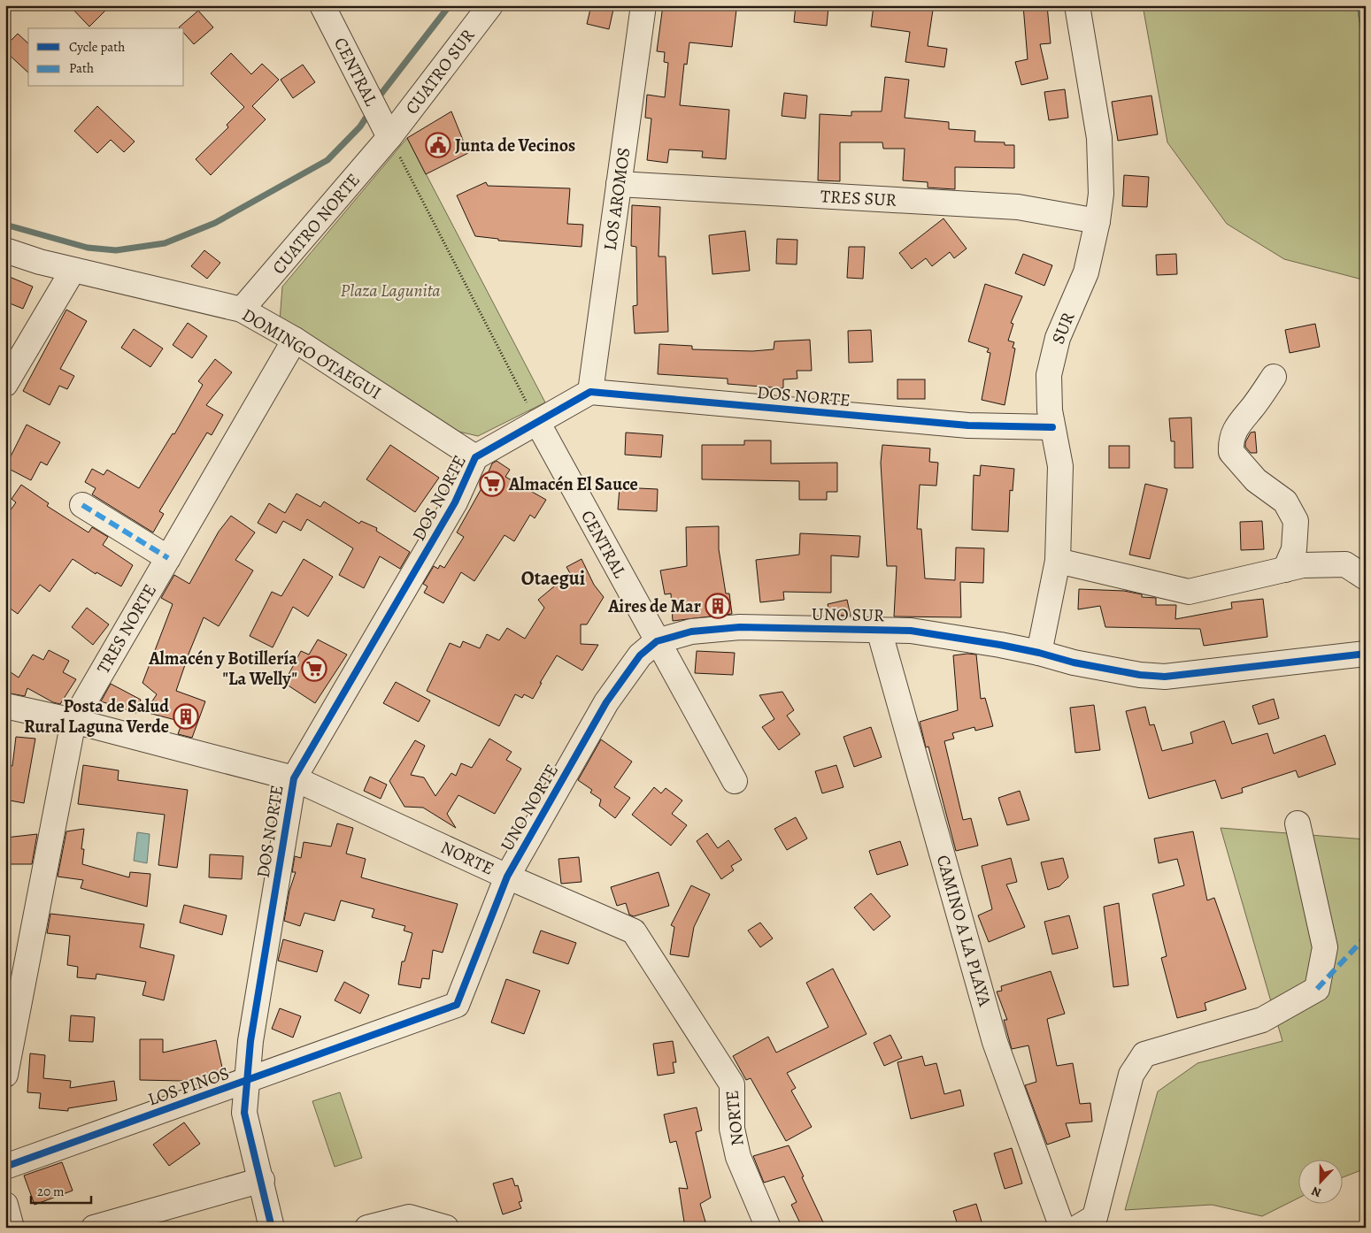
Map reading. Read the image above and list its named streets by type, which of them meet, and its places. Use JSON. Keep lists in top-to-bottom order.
{
  "streets": {
    "street": [
      "CENTRAL",
      "CUATRO SUR",
      "TRES SUR",
      "LOS AROMOS",
      "CUATRO NORTE",
      "SUR",
      "DOMINGO OTAEGUI",
      "DOS NORTE",
      "UNO SUR",
      "TRES NORTE",
      "UNO NORTE",
      "NORTE",
      "CAMINO A LA PLAYA",
      "LOS PINOS"
    ]
  },
  "crossings": [
    ["CENTRAL", "CUATRO SUR"],
    ["CENTRAL", "CUATRO NORTE"],
    ["CENTRAL", "DOS NORTE"],
    ["CENTRAL", "UNO SUR"],
    ["CENTRAL", "UNO NORTE"],
    ["CUATRO SUR", "CUATRO NORTE"],
    ["TRES SUR", "LOS AROMOS"],
    ["TRES SUR", "SUR"],
    ["LOS AROMOS", "DOS NORTE"],
    ["CUATRO NORTE", "DOMINGO OTAEGUI"],
    ["SUR", "DOS NORTE"],
    ["SUR", "UNO SUR"],
    ["DOMINGO OTAEGUI", "DOS NORTE"],
    ["DOMINGO OTAEGUI", "TRES NORTE"],
    ["DOS NORTE", "NORTE"],
    ["DOS NORTE", "LOS PINOS"],
    ["UNO SUR", "UNO NORTE"],
    ["UNO SUR", "CAMINO A LA PLAYA"],
    ["TRES NORTE", "NORTE"],
    ["UNO NORTE", "NORTE"],
    ["UNO NORTE", "LOS PINOS"]
  ],
  "districts": ["Otaegui"],
  "parks": ["Plaza Lagunita"],
  "places": {
    "public building": ["Junta de Vecinos"],
    "supermarket": ["Almacén El Sauce", "Almacén y Botillería \"La Welly\""],
    "building": ["Aires de Mar", "Posta de Salud Rural Laguna Verde"]
  },
  "legend": ["Cycle path", "Path"],
  "scale_bar": "20 m",
  "north": "bottom"
}
